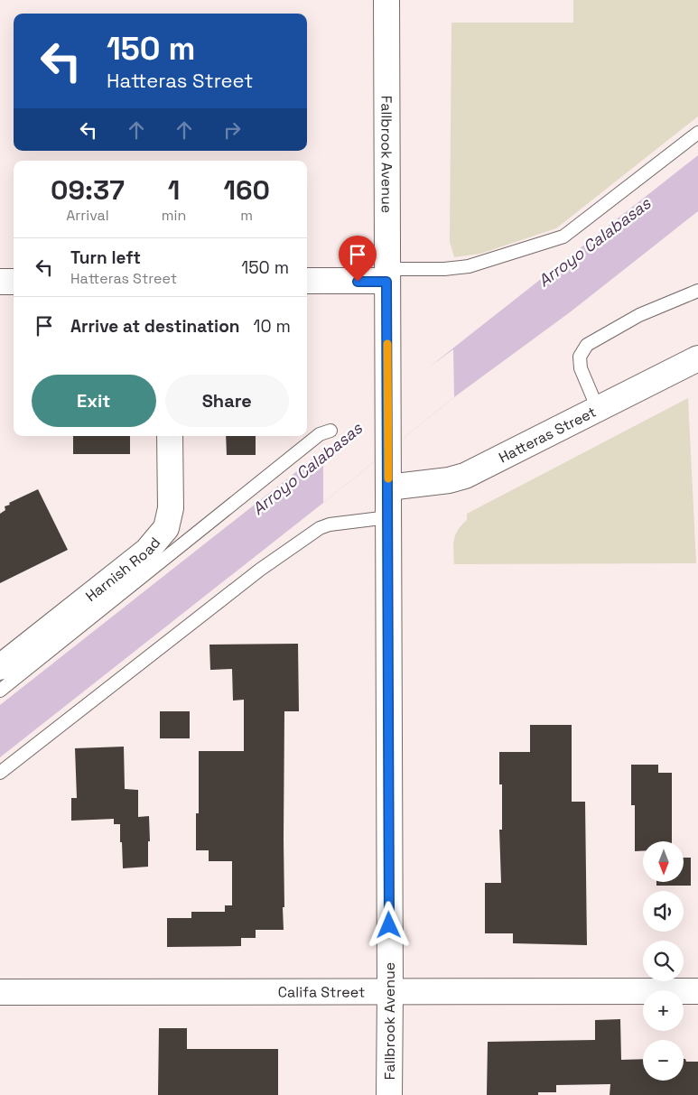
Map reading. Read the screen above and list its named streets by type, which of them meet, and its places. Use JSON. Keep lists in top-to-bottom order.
{
  "streets": {
    "street": [
      "Fallbrook Avenue",
      "Hatteras Street",
      "Harnish Road",
      "Califa Street"
    ]
  },
  "crossings": [
    ["Fallbrook Avenue", "Hatteras Street"],
    ["Fallbrook Avenue", "Califa Street"]
  ],
  "water": ["Arroyo Calabasas"],
  "north": "bottom",
  "page": {
    "turn": ["150 m", "Hatteras Street"],
    "eta": [
      "09:37",
      "Arrival",
      "1",
      "min",
      "160",
      "m"
    ],
    "list": [
      {
        "name": "Turn left",
        "note": "Hatteras Street",
        "value": "150 m"
      },
      {
        "name": "Arrive at destination",
        "value": "10 m"
      }
    ],
    "buttons": ["Exit", "Share"],
    "map_buttons": ["+", "−"]
  }
}
